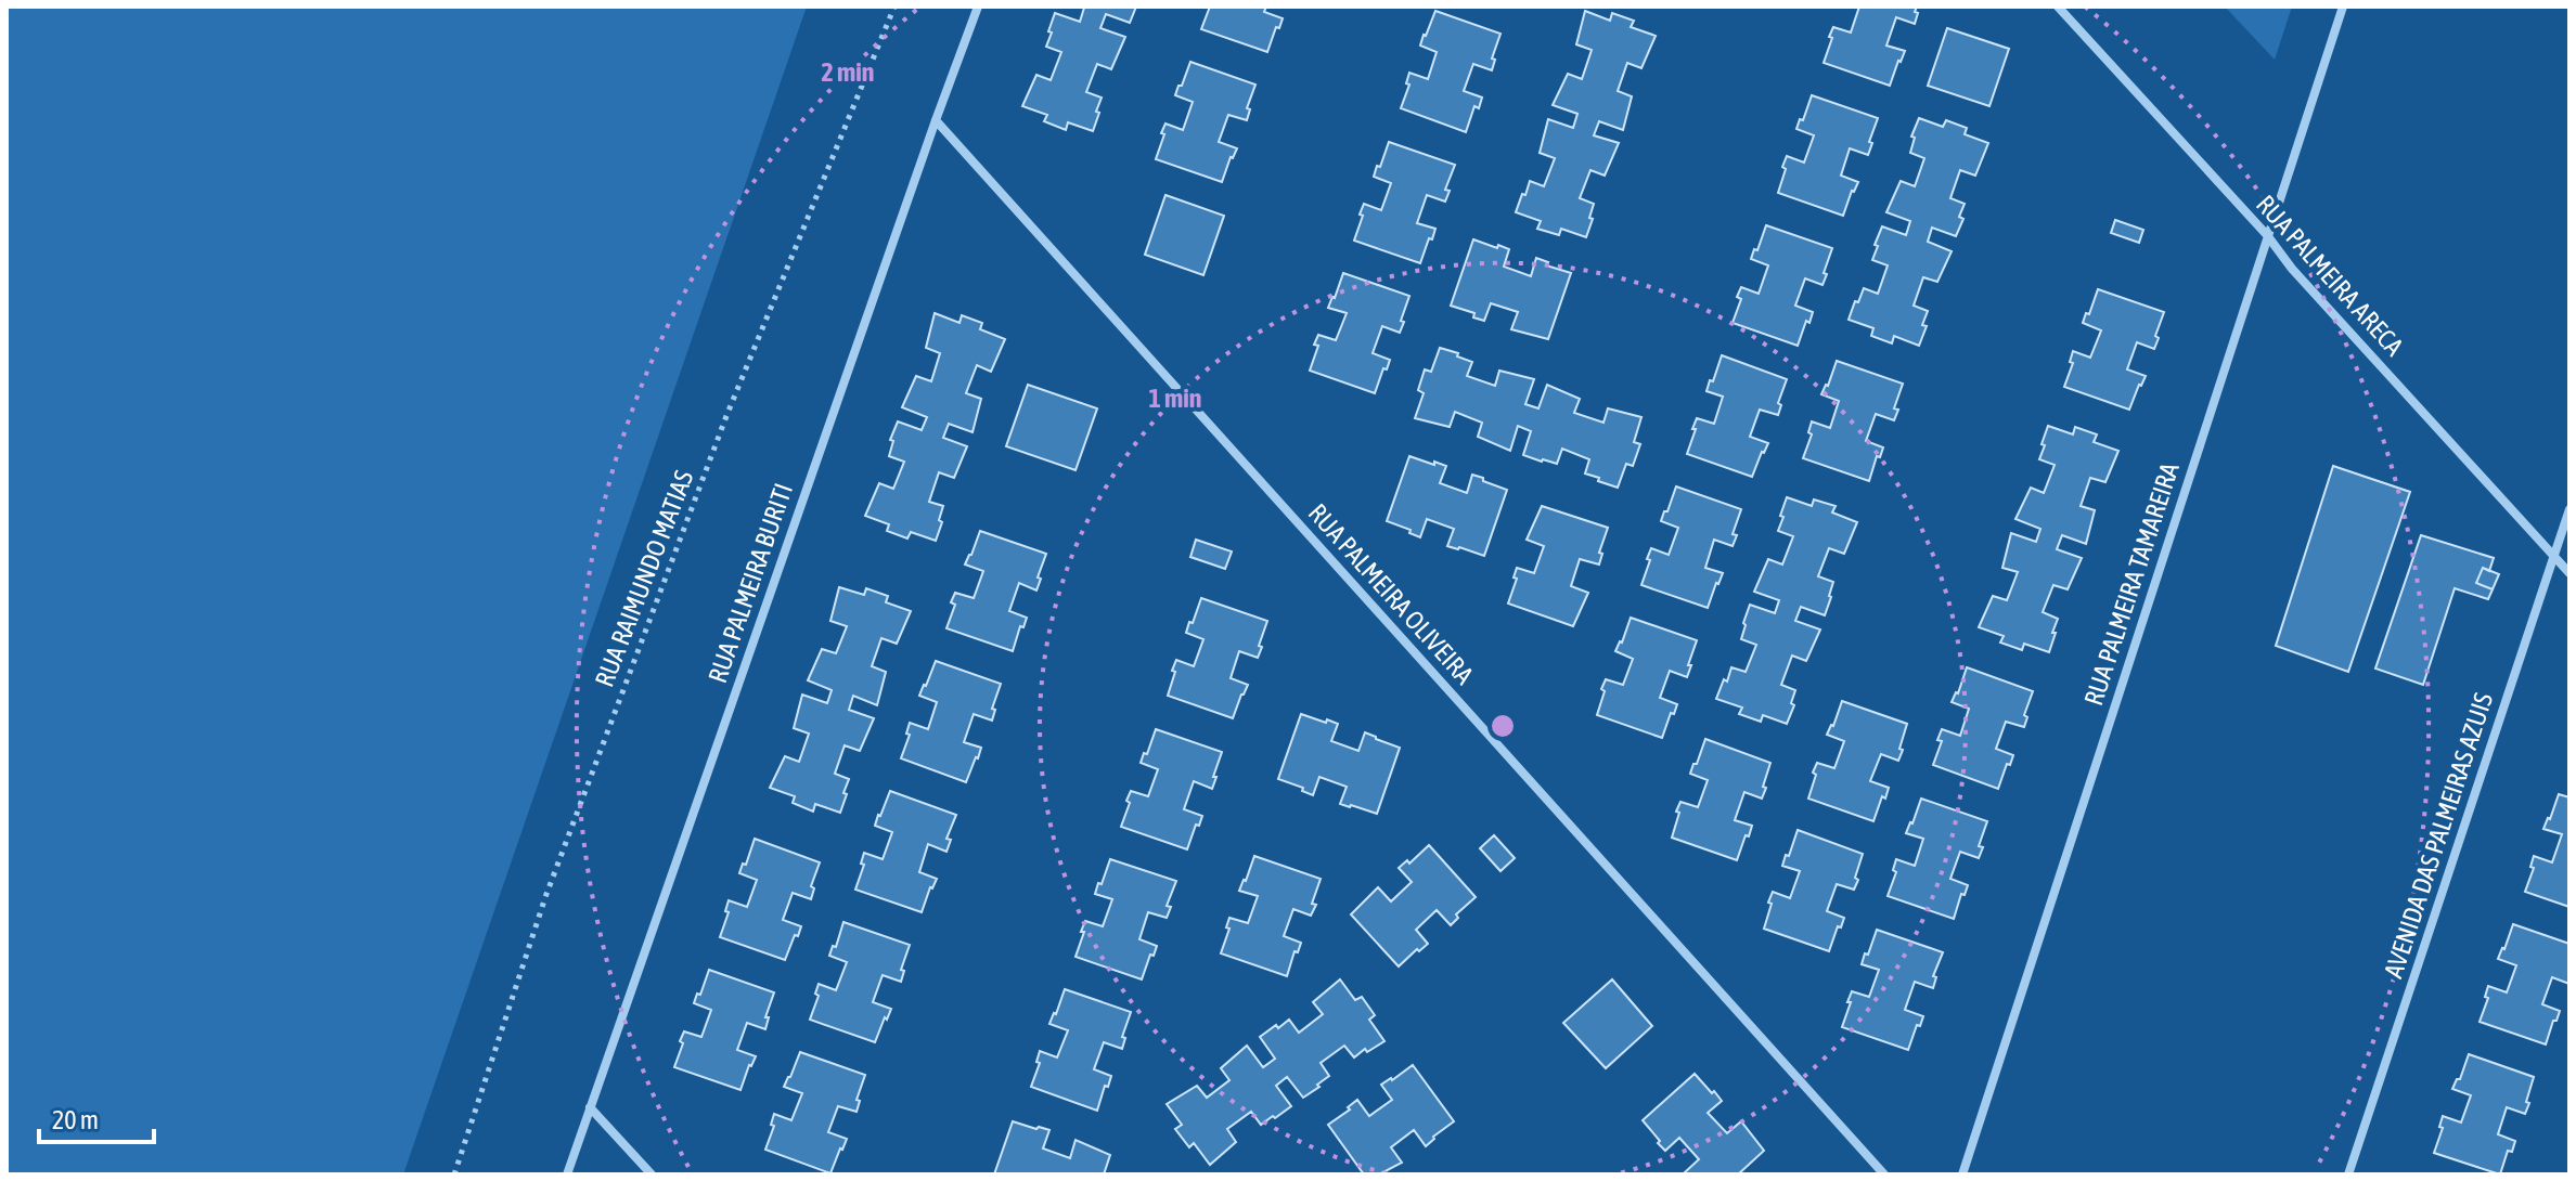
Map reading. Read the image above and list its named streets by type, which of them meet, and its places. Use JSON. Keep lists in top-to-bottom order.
{
  "streets": {
    "street": [
      "RUA PALMEIRA ARECA",
      "RUA PALMEIRA BURITI",
      "RUA PALMEIRA TAMAREIRA",
      "RUA PALMEIRA OLIVEIRA",
      "AVENIDA DAS PALMEIRAS AZUIS"
    ],
    "path": ["RUA RAIMUNDO MATIAS"]
  },
  "crossings": [
    ["RUA PALMEIRA ARECA", "RUA PALMEIRA TAMAREIRA"],
    ["RUA PALMEIRA ARECA", "AVENIDA DAS PALMEIRAS AZUIS"],
    ["RUA PALMEIRA BURITI", "RUA PALMEIRA OLIVEIRA"]
  ],
  "scale_bar": "20 m",
  "rings": ["2 min", "1 min"]
}
